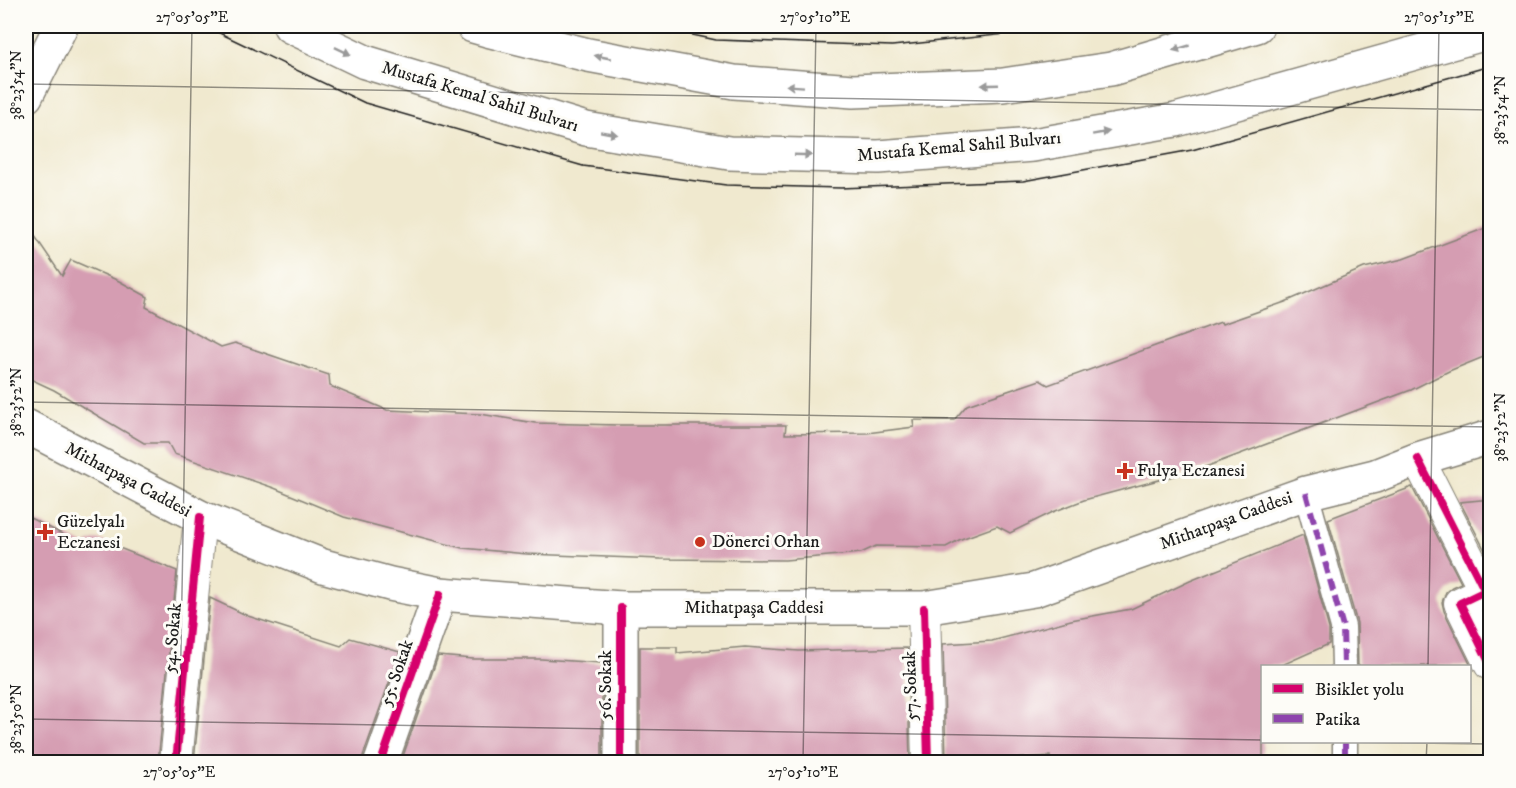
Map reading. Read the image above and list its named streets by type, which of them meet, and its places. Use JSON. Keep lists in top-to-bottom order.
{
  "streets": {
    "main road": [
      "Mustafa Kemal Sahil Bulvarı",
      "Mithatpaşa Caddesi",
      "55. Sokak",
      "56. Sokak"
    ],
    "street": ["54. Sokak", "57. Sokak"]
  },
  "crossings": [
    ["Mithatpaşa Caddesi", "54. Sokak"],
    ["Mithatpaşa Caddesi", "55. Sokak"],
    ["Mithatpaşa Caddesi", "56. Sokak"],
    ["Mithatpaşa Caddesi", "57. Sokak"]
  ],
  "places": {
    "health": ["Fulya Eczanesi", "Güzelyalı Eczanesi"],
    "other": ["Dönerci Orhan"]
  },
  "legend": ["Bisiklet yolu", "Patika"],
  "coordinates": [
    "27°05'05\"E",
    "27°05'10\"E",
    "27°05'15\"E",
    "38°23'54\"N",
    "38°23'52\"N",
    "38°23'50\"N"
  ]
}
